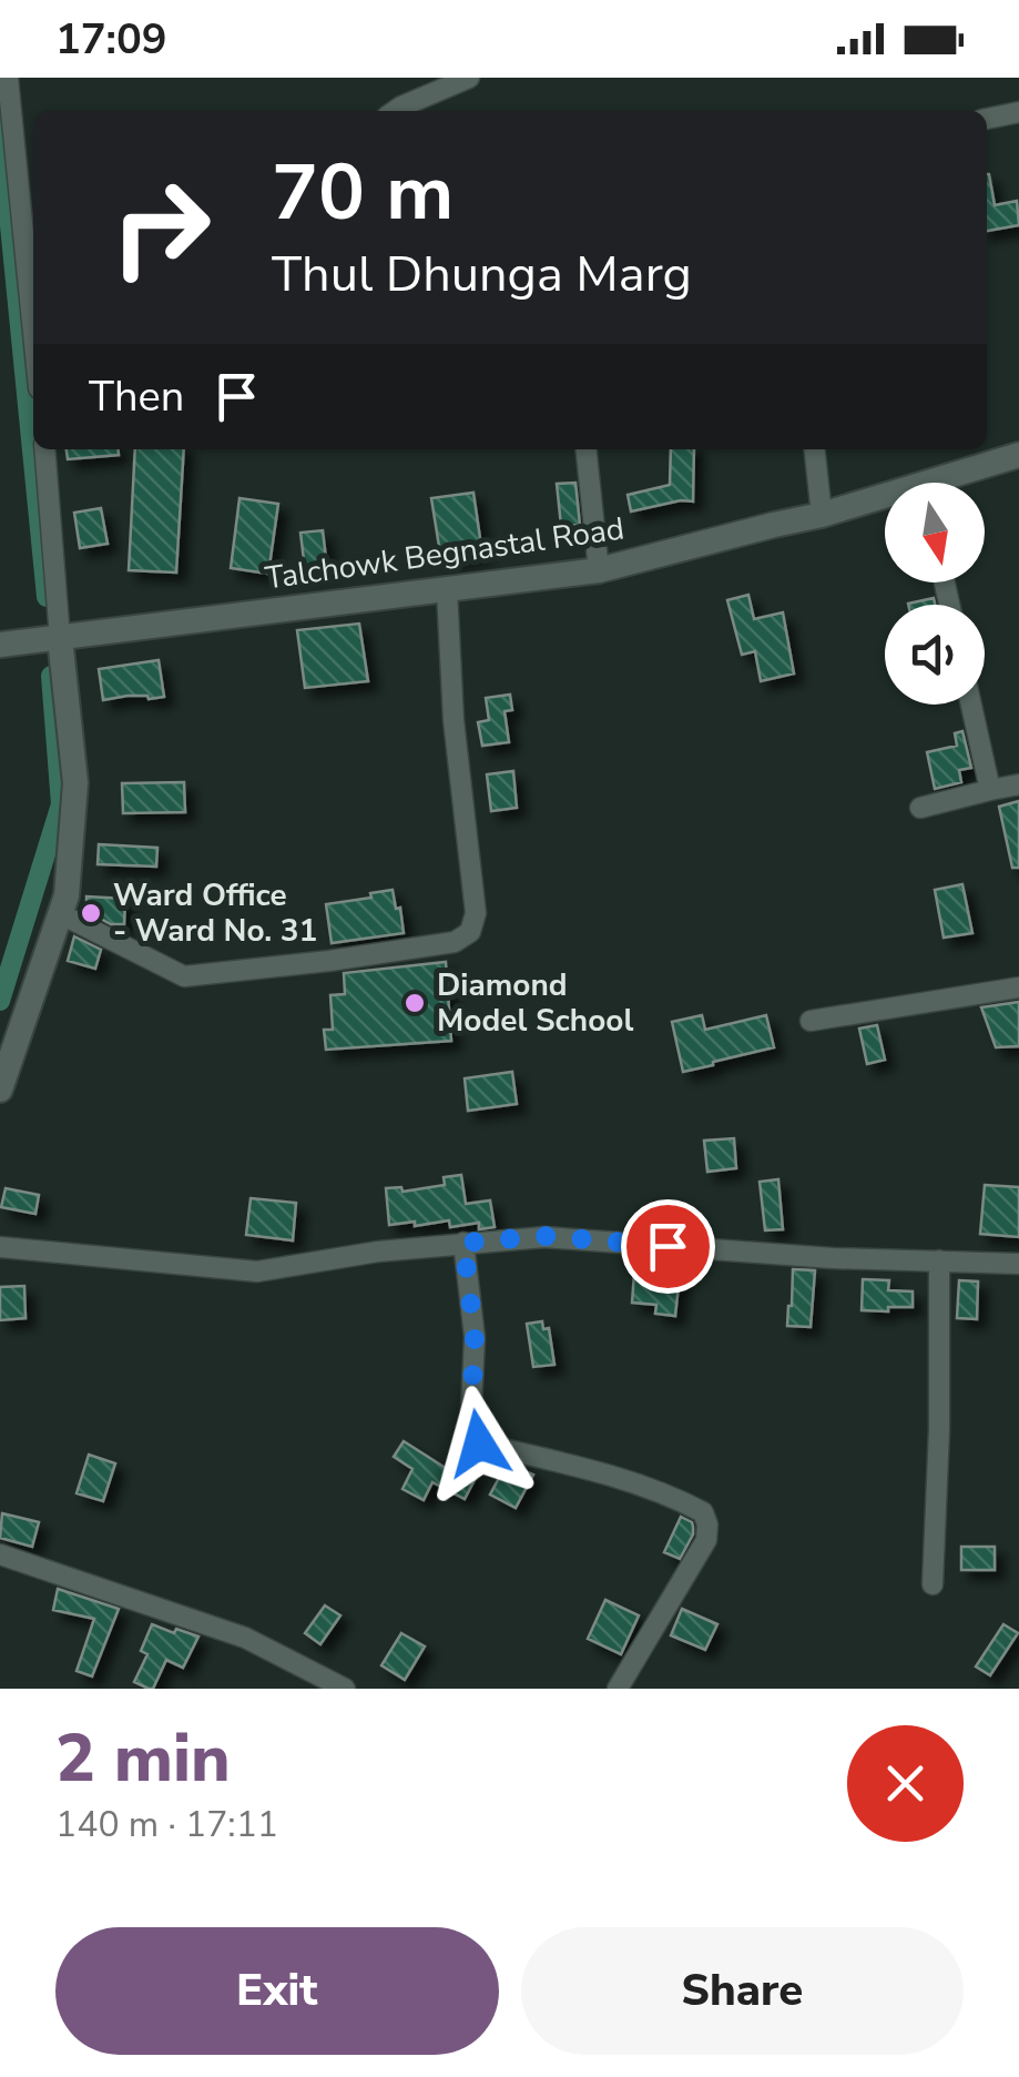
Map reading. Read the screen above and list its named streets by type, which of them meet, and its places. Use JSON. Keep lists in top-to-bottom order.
{
  "streets": {
    "main road": ["Talchowk Begnastal Road"]
  },
  "places": ["Ward Office - Ward No. 31", "Diamond Model School"],
  "north": "bottom",
  "page": {
    "status": "17:09",
    "turn": ["70 m", "Thul Dhunga Marg"],
    "then": "Then",
    "heading": ["2 min", "140 m · 17:11"],
    "buttons": ["Exit", "Share"]
  }
}
